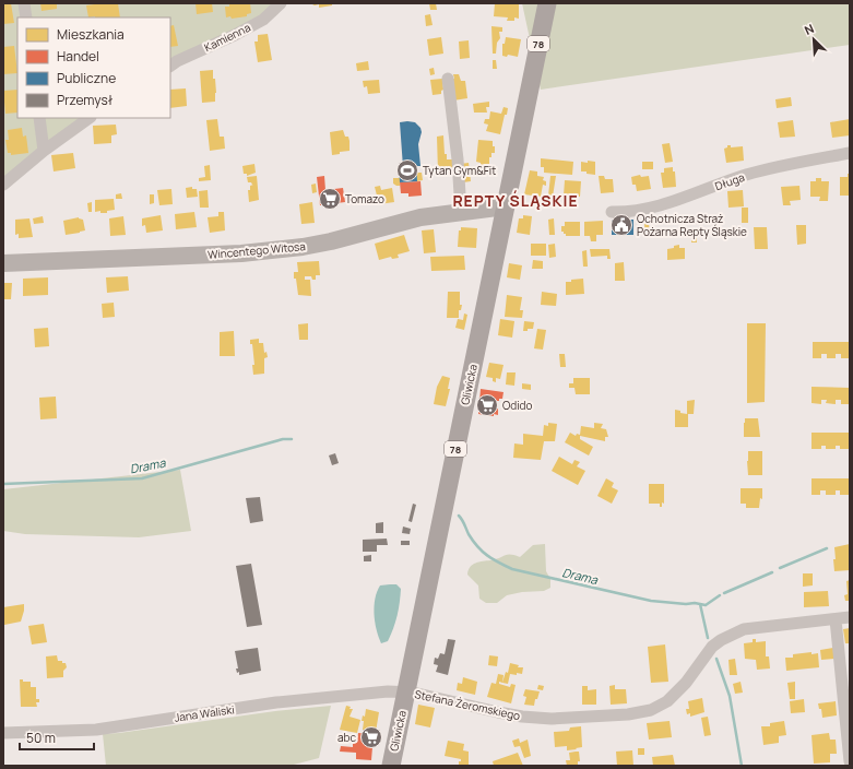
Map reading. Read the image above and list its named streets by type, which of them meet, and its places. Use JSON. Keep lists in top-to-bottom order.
{
  "streets": {
    "main road": ["78", "Gliwicka"],
    "street": [
      "Kamienna",
      "Długa",
      "Wincentego Witosa",
      "Stefana Żeromskiego",
      "Jana Waliski"
    ]
  },
  "crossings": [
    ["Wincentego Witosa", "Gliwicka"],
    ["Gliwicka", "Stefana Żeromskiego"],
    ["Gliwicka", "Jana Waliski"],
    ["Stefana Żeromskiego", "Jana Waliski"]
  ],
  "districts": ["REPTY ŚLĄSKIE"],
  "water": ["Drama"],
  "places": {
    "sports": ["Tytan Gym&Fit"],
    "supermarket": ["Tomazo", "Odido", "abc"],
    "public building": ["Ochotnicza Straż Pożarna Repty Śląskie"]
  },
  "legend": [
    "Mieszkania",
    "Handel",
    "Publiczne",
    "Przemysł"
  ],
  "scale_bar": "50 m",
  "north": "top left"
}
